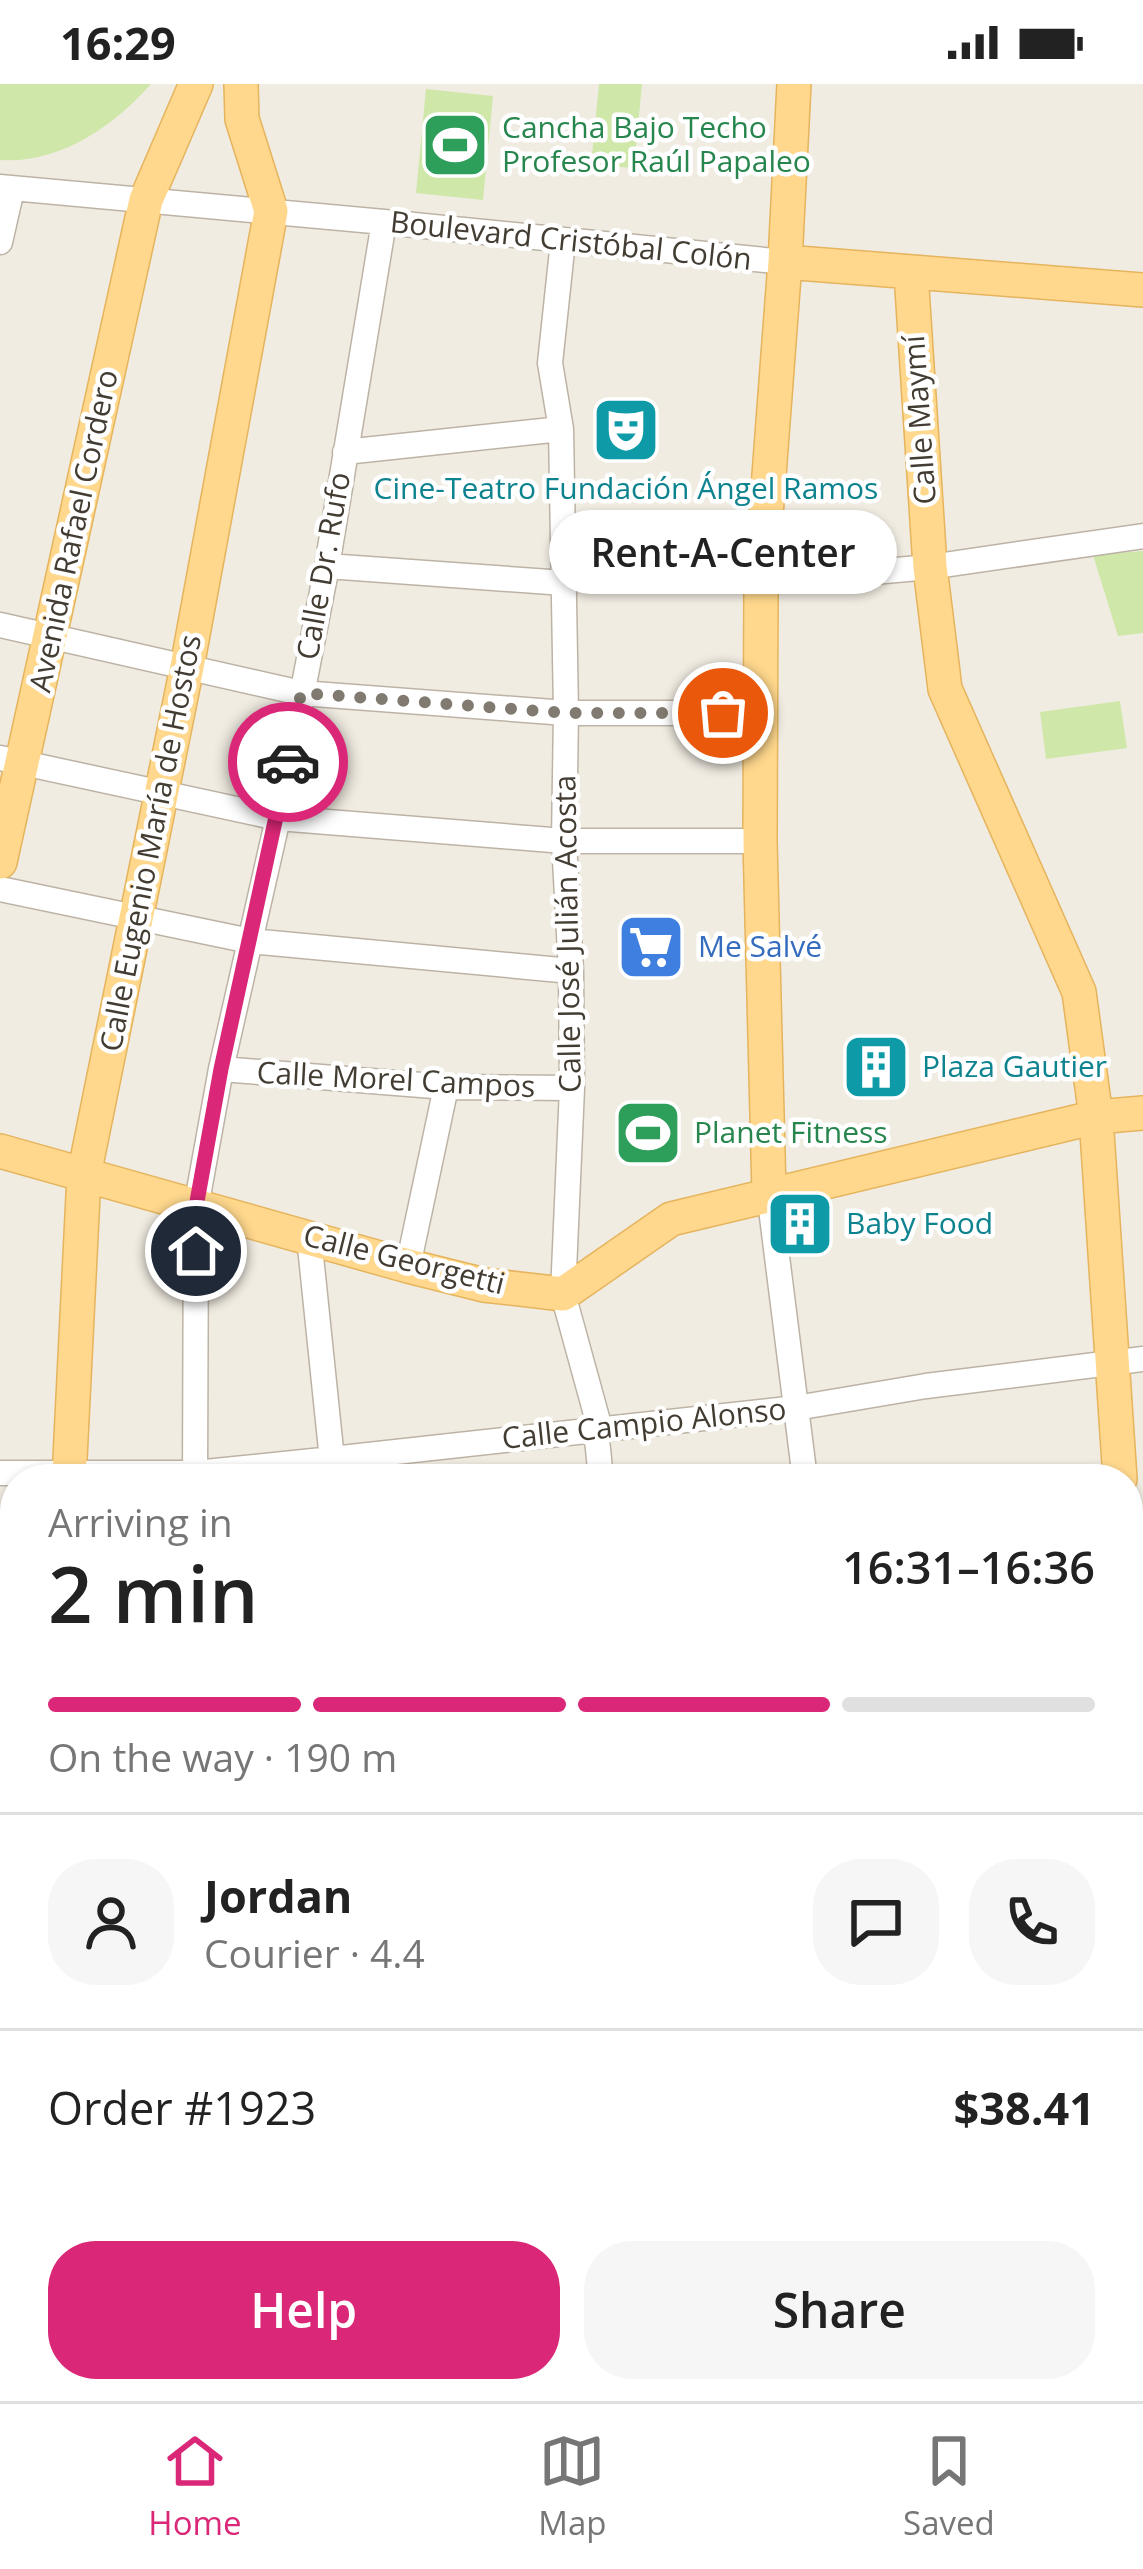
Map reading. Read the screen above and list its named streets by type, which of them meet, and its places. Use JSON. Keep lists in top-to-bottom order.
{
  "streets": {
    "main road": [
      "Boulevard Cristóbal Colón",
      "Calle Maymí",
      "Avenida Rafael Cordero",
      "Calle Eugenio María de Hostos",
      "Calle Georgetti"
    ],
    "street": [
      "Calle Dr. Rufo",
      "Calle José Julián Acosta",
      "Calle Morel Campos",
      "Calle Campio Alonso"
    ]
  },
  "crossings": [
    ["Boulevard Cristóbal Colón", "Calle Maymí"],
    ["Boulevard Cristóbal Colón", "Avenida Rafael Cordero"],
    ["Boulevard Cristóbal Colón", "Calle Dr. Rufo"],
    ["Boulevard Cristóbal Colón", "Calle Eugenio María de Hostos"],
    ["Boulevard Cristóbal Colón", "Calle José Julián Acosta"],
    ["Calle Maymí", "Calle Campio Alonso"],
    ["Calle Dr. Rufo", "Calle Morel Campos"],
    ["Calle Dr. Rufo", "Calle Georgetti"],
    ["Calle Eugenio María de Hostos", "Calle Georgetti"],
    ["Calle José Julián Acosta", "Calle Morel Campos"],
    ["Calle José Julián Acosta", "Calle Georgetti"],
    ["Calle José Julián Acosta", "Calle Campio Alonso"]
  ],
  "places": {
    "sports": ["Cancha Bajo Techo Profesor Raúl Papaleo", "Planet Fitness"],
    "theatre": ["Cine-Teatro Fundación Ángel Ramos"],
    "other": ["Rent-A-Center"],
    "supermarket": ["Me Salvé"],
    "building": ["Plaza Gautier", "Baby Food"]
  },
  "page": {
    "status": "16:29",
    "bubble": "Rent-A-Center",
    "heading": ["2 min", "Arriving in", "16:31–16:36"],
    "panel": [
      "Jordan",
      "Courier · 4.4",
      "Order #1923",
      "$38.41"
    ],
    "bar": "On the way · 190 m",
    "buttons": ["Help", "Share"],
    "tabs": ["Home", "Map", "Saved"]
  }
}
